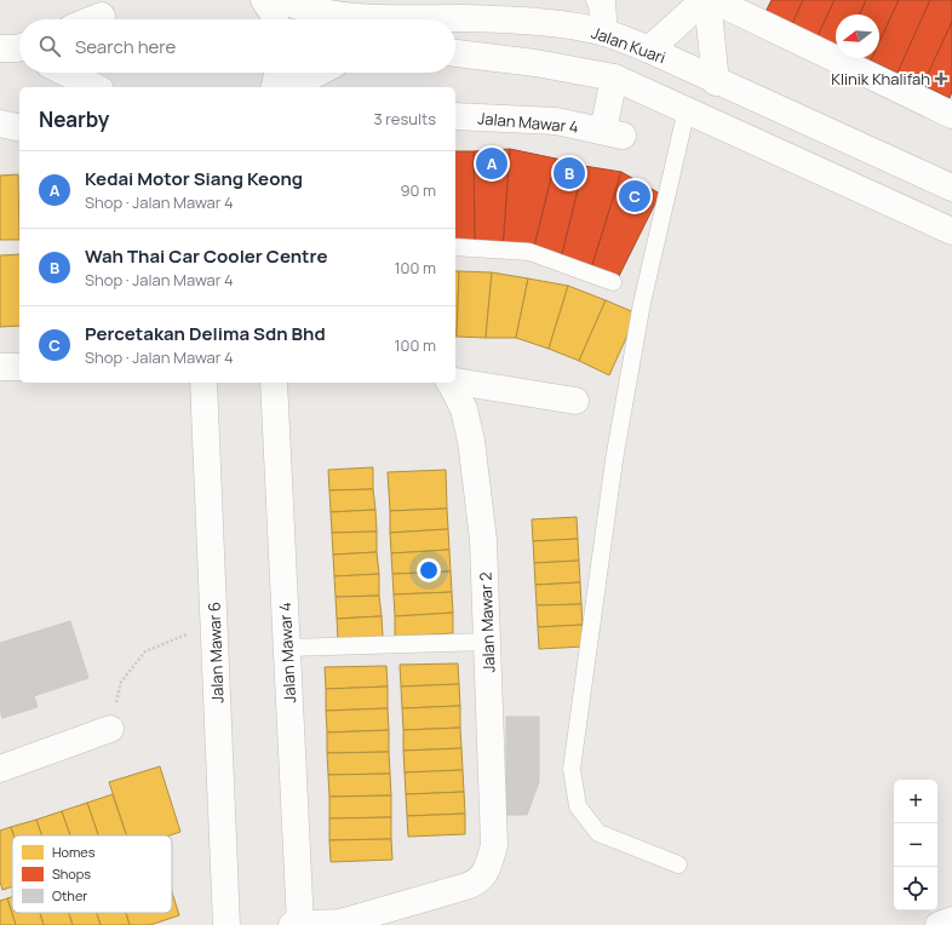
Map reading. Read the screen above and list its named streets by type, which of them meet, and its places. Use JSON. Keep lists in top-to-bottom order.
{
  "streets": {
    "street": [
      "Jalan Kuari",
      "Jalan Mawar 4",
      "Jalan Mawar 2",
      "Jalan Mawar 6"
    ]
  },
  "crossings": [
    ["Jalan Mawar 4", "Jalan Mawar 2"]
  ],
  "places": {
    "health": ["Klinik Khalifah"]
  },
  "legend": ["Homes", "Shops", "Other"],
  "north": "left",
  "page": {
    "search": "Search here",
    "heading": ["Nearby", "3 results"],
    "pins": ["A", "B", "C"],
    "list": [
      {
        "mark": "A",
        "name": "Kedai Motor Siang Keong",
        "note": "Shop · Jalan Mawar 4",
        "value": "90 m"
      },
      {
        "mark": "B",
        "name": "Wah Thai Car Cooler Centre",
        "note": "Shop · Jalan Mawar 4",
        "value": "100 m"
      },
      {
        "mark": "C",
        "name": "Percetakan Delima Sdn Bhd",
        "note": "Shop · Jalan Mawar 4",
        "value": "100 m"
      }
    ],
    "map_buttons": ["+", "−"]
  }
}
